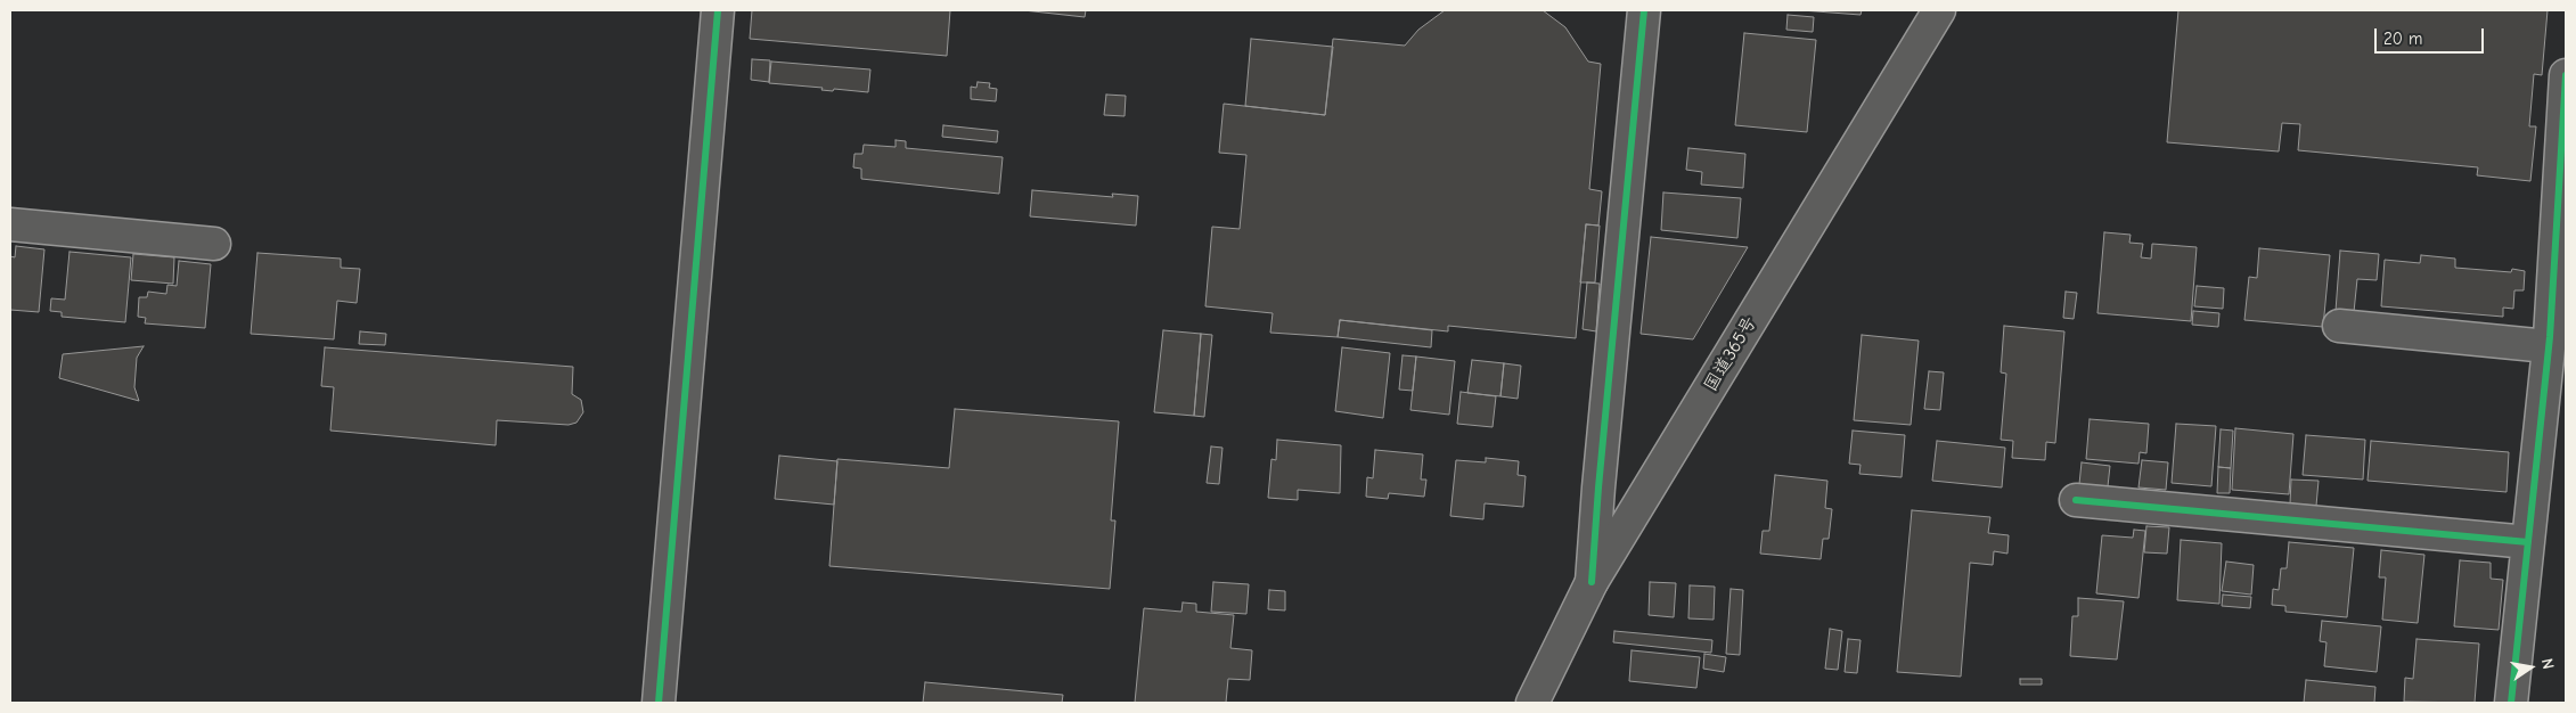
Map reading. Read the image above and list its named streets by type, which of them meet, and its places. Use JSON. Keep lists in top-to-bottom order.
{
  "streets": {
    "main road": ["国道365号"]
  },
  "scale_bar": "20 m",
  "north": "right"
}
